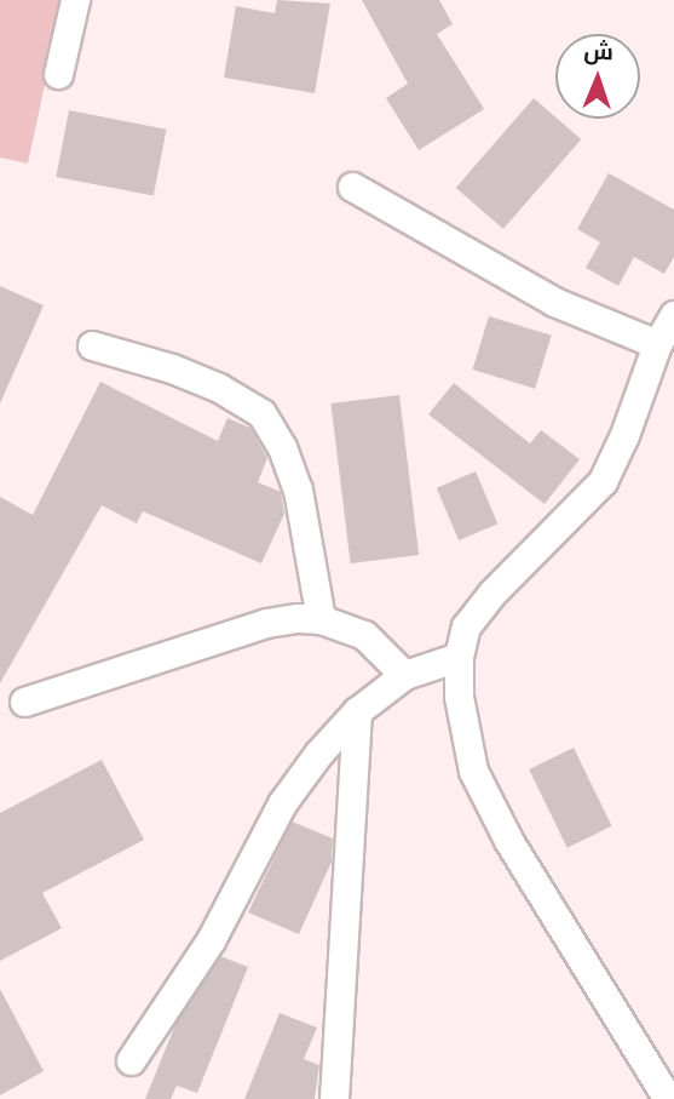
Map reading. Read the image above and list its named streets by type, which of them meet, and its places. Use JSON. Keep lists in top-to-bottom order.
{
  "north": "top"
}
